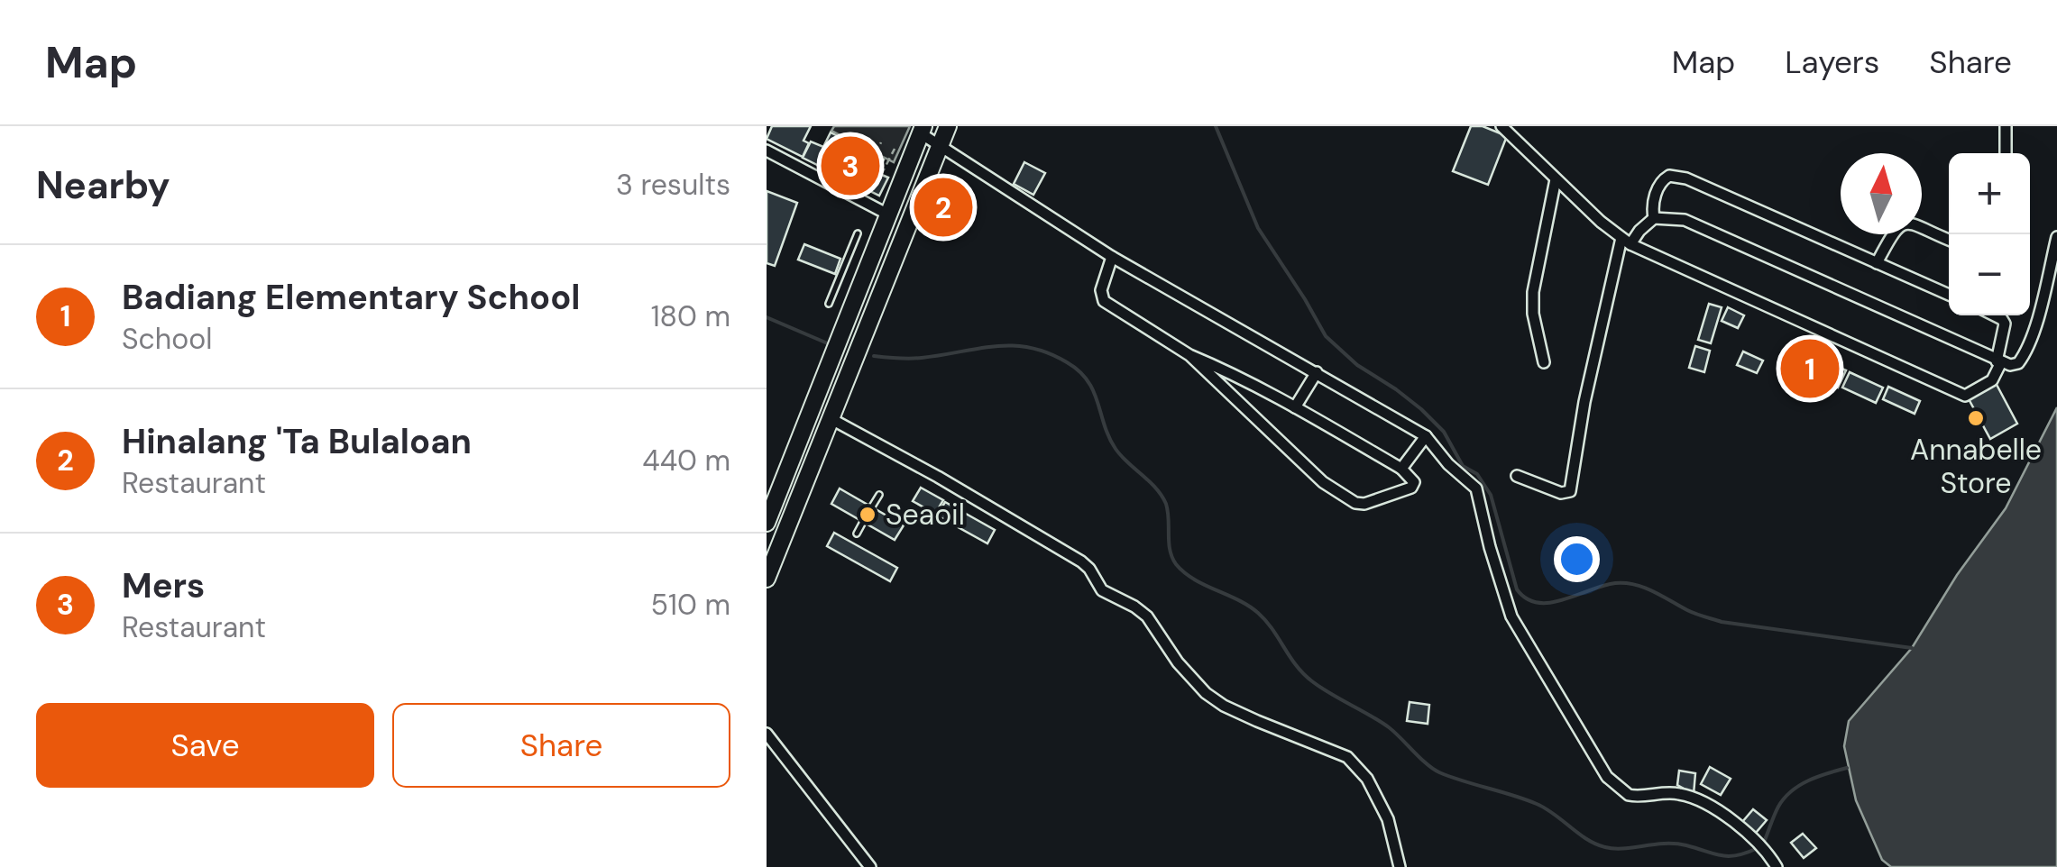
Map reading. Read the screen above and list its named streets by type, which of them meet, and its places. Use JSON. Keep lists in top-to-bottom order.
{
  "places": ["Annabelle Store", "Seaoil"],
  "north": "top",
  "page": {
    "header": "Map",
    "nav": ["Map", "Layers", "Share"],
    "heading": ["Nearby", "3 results"],
    "pins": ["3", "2", "1"],
    "map_buttons": ["+", "−"],
    "list": [
      {
        "mark": "1",
        "name": "Badiang Elementary School",
        "note": "School",
        "value": "180 m"
      },
      {
        "mark": "2",
        "name": "Hinalang 'Ta Bulaloan",
        "note": "Restaurant",
        "value": "440 m"
      },
      {
        "mark": "3",
        "name": "Mers",
        "note": "Restaurant",
        "value": "510 m"
      }
    ],
    "buttons": ["Save", "Share"]
  }
}
